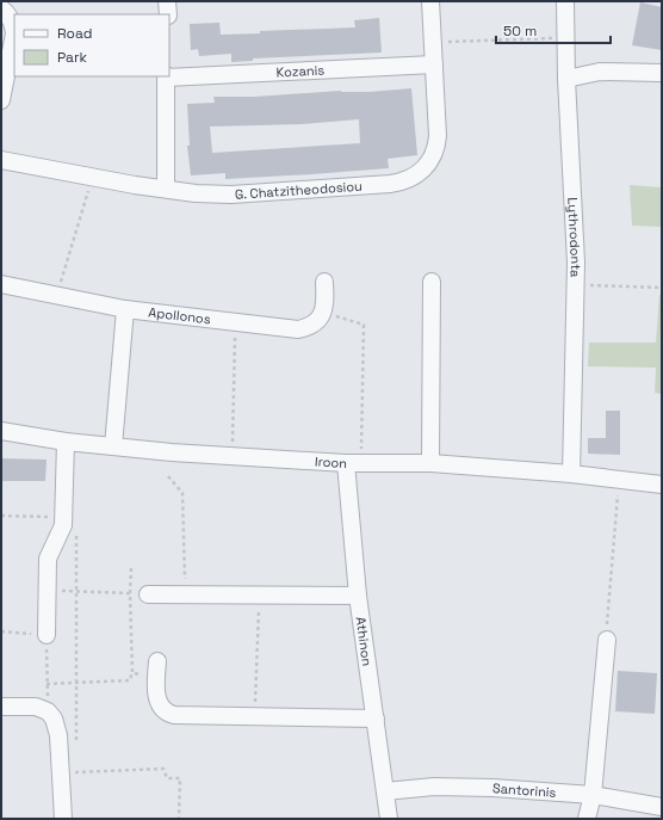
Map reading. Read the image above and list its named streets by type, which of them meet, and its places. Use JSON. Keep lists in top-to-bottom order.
{
  "streets": {
    "street": [
      "Kozanis",
      "G. Chatzitheodosiou",
      "Lythrodonta",
      "Apollonos",
      "Iroon",
      "Athinon",
      "Santorinis"
    ]
  },
  "crossings": [
    ["Kozanis", "G. Chatzitheodosiou"],
    ["Lythrodonta", "Iroon"],
    ["Iroon", "Athinon"],
    ["Athinon", "Santorinis"]
  ],
  "legend": ["Road", "Park"],
  "scale_bar": "50 m"
}
